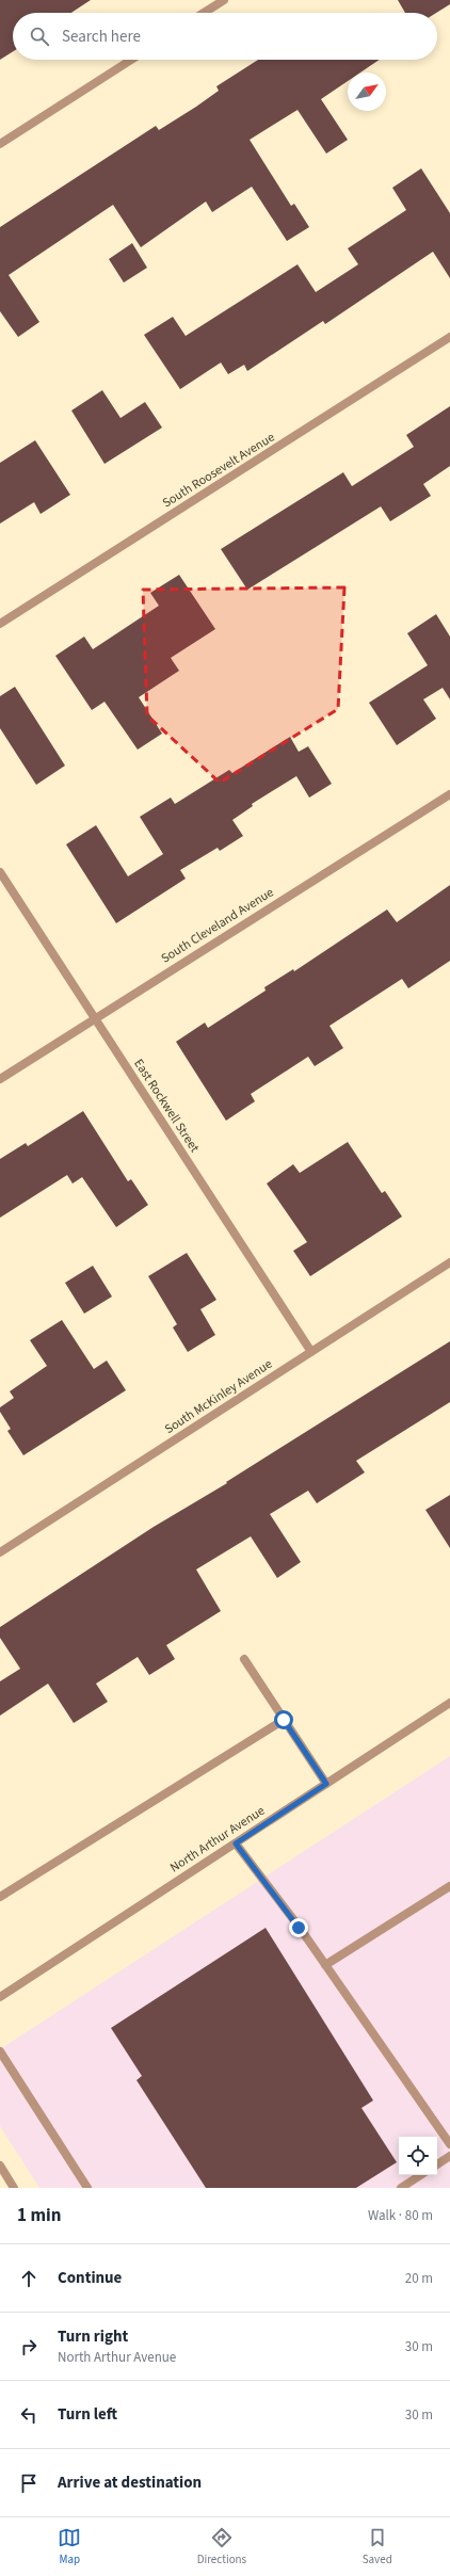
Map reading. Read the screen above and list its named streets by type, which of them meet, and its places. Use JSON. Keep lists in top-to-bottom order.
{
  "streets": {
    "street": [
      "South Roosevelt Avenue",
      "South Cleveland Avenue",
      "East Rockwell Street",
      "South McKinley Avenue",
      "North Arthur Avenue"
    ]
  },
  "crossings": [
    ["South Cleveland Avenue", "East Rockwell Street"],
    ["East Rockwell Street", "South McKinley Avenue"]
  ],
  "north": "top right",
  "page": {
    "search": "Search here",
    "heading": ["1 min", "Walk · 80 m"],
    "list": [
      ["Continue", "20 m"],
      ["Turn right", "North Arthur Avenue", "30 m"],
      ["Turn left", "30 m"],
      "Arrive at destination"
    ],
    "nav": ["Map", "Directions", "Saved"]
  }
}
